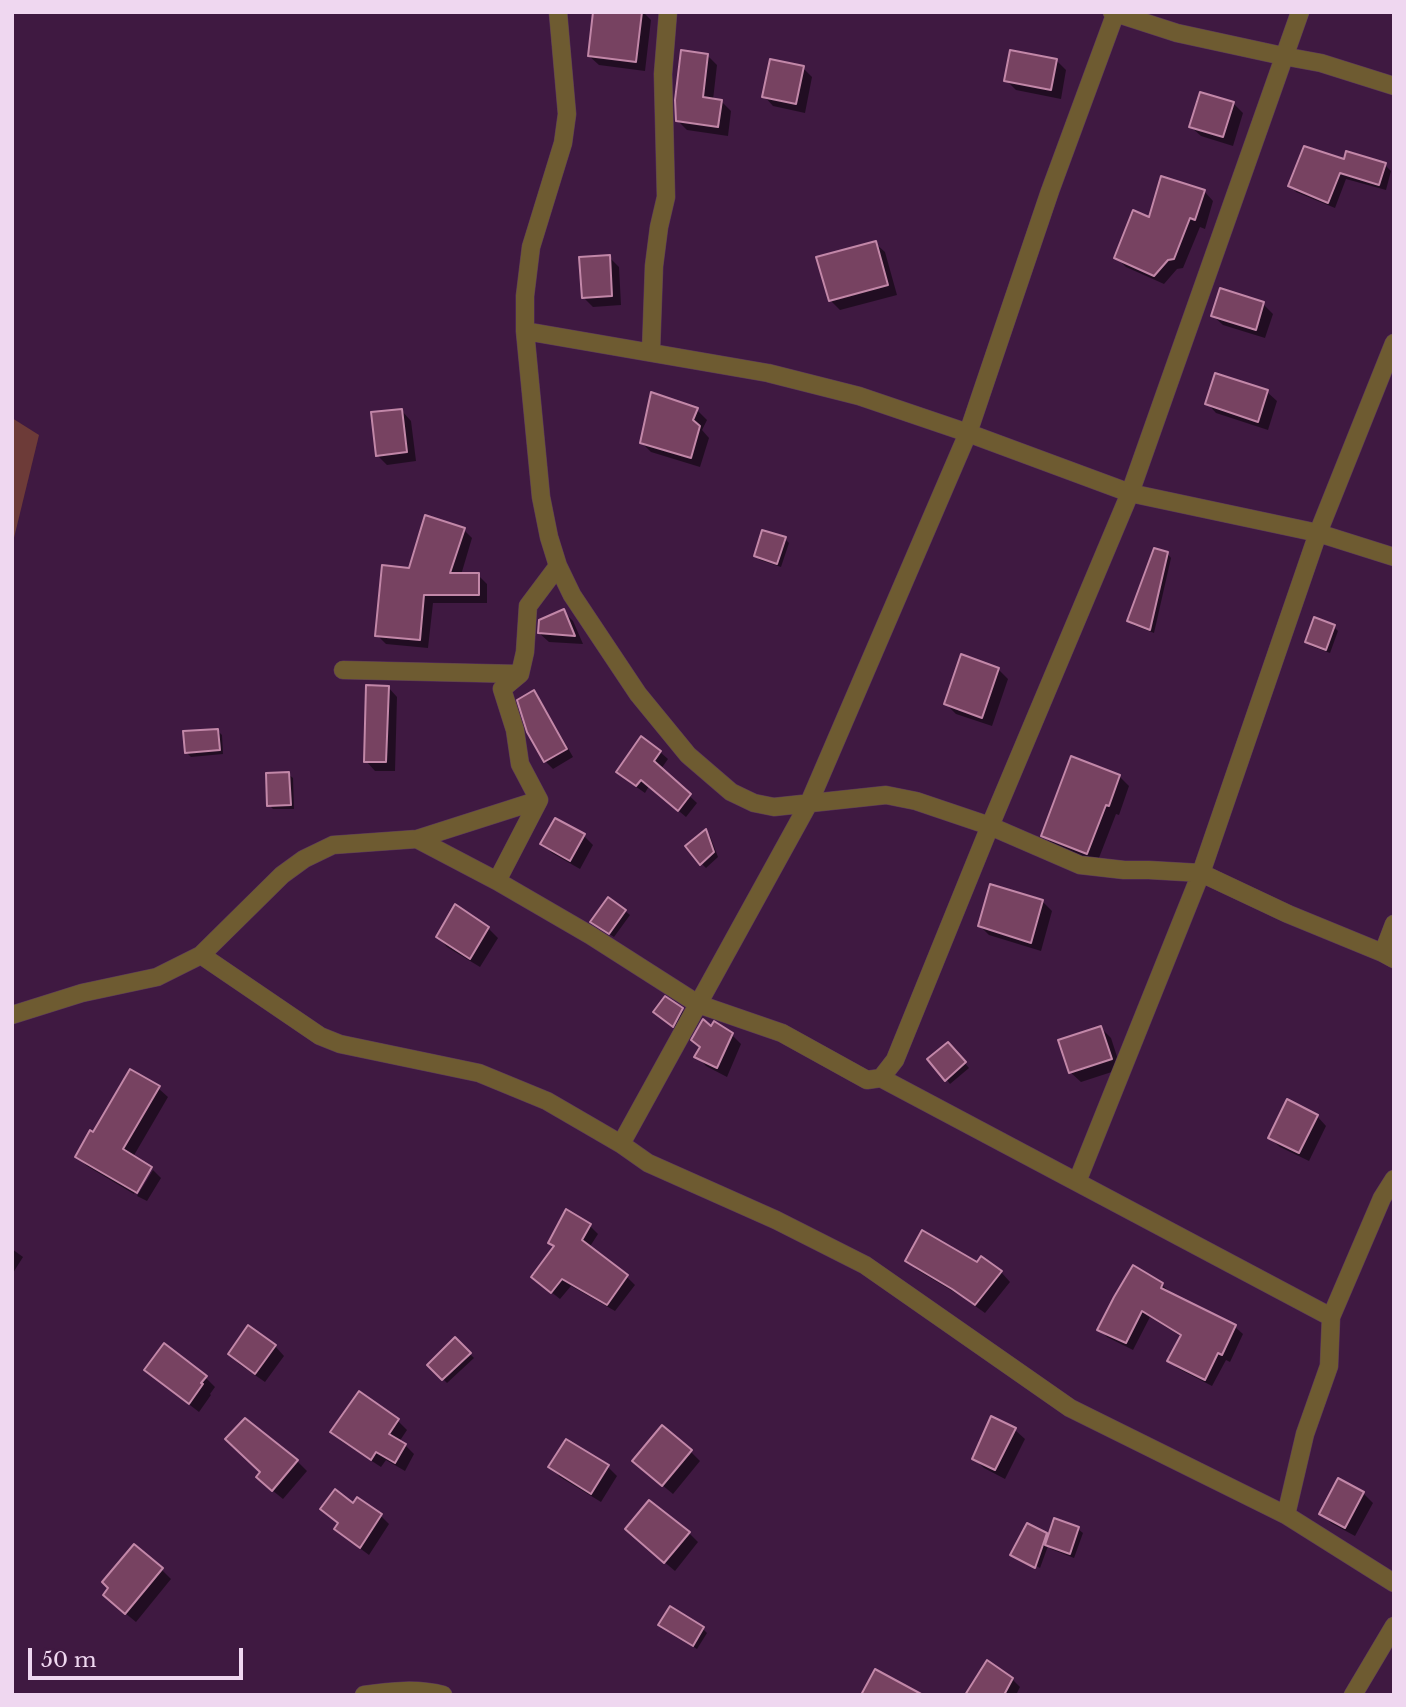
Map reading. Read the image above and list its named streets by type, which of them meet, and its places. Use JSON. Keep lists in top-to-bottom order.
{
  "scale_bar": "50 m"
}
